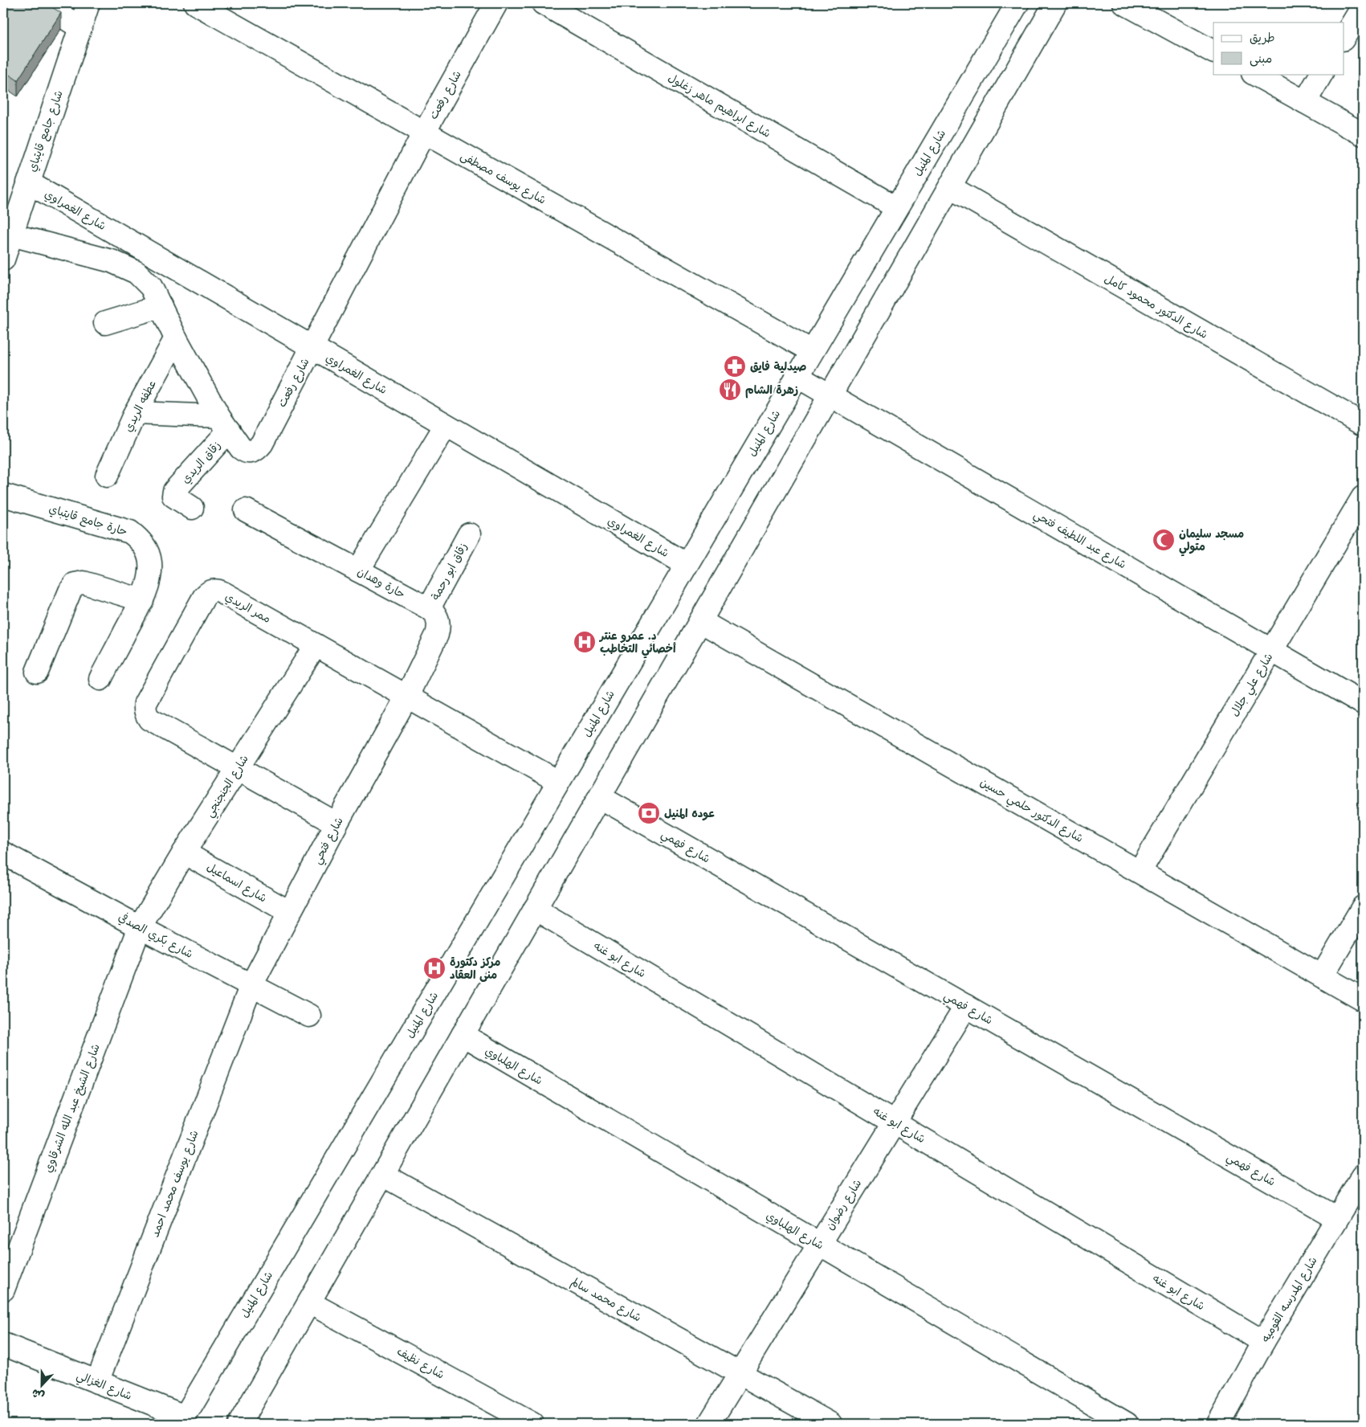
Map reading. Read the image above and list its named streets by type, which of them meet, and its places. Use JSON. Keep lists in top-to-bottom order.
{
  "streets": {
    "street": [
      "شارع رفعت",
      "شارع ابراهيم ماهر زغلول",
      "شارع جامع قايتباي",
      "شارع المنيل",
      "شارع يوسف مصطفى",
      "شارع الغمراوي",
      "شارع الدكتور محمود كامل",
      "عطفه الريدي",
      "زقاق الريدي",
      "حارة جامع قايتباي",
      "شارع عبد اللطيف فتحي",
      "زقاق ابو رحمة",
      "حارة وهدان",
      "ممر الريدي",
      "شارع علي جلال",
      "شارع الجنجنجي",
      "شارع الدكتور حلمي حسين",
      "شارع فتحي",
      "شارع فهمي",
      "شارع اسماعيل",
      "شارع بكري الصدفي",
      "شارع ابو غنه",
      "شارع الهلباوي",
      "شارع الشيخ عبد الله الشرقاوي",
      "شارع يوسف محمد احمد",
      "شارع رضوان",
      "شارع محمد سالم",
      "شارع المدرسه القوميه",
      "شارع نظيف",
      "شارع الغزالي"
    ]
  },
  "crossings": [
    ["شارع رفعت", "شارع جامع قايتباي"],
    ["شارع رفعت", "شارع يوسف مصطفى"],
    ["شارع رفعت", "شارع الغمراوي"],
    ["شارع رفعت", "عطفه الريدي"],
    ["شارع رفعت", "زقاق الريدي"],
    ["شارع ابراهيم ماهر زغلول", "شارع المنيل"],
    ["شارع جامع قايتباي", "شارع الغمراوي"],
    ["شارع المنيل", "شارع يوسف مصطفى"],
    ["شارع المنيل", "شارع الغمراوي"],
    ["شارع المنيل", "شارع عبد اللطيف فتحي"],
    ["شارع المنيل", "ممر الريدي"],
    ["شارع المنيل", "شارع الغزالي"],
    ["شارع عبد اللطيف فتحي", "شارع علي جلال"],
    ["زقاق ابو رحمة", "حارة وهدان"],
    ["ممر الريدي", "شارع الجنجنجي"],
    ["ممر الريدي", "شارع فتحي"],
    ["شارع علي جلال", "شارع الدكتور حلمي حسين"],
    ["شارع الجنجنجي", "شارع اسماعيل"],
    ["شارع الجنجنجي", "شارع بكري الصدفي"],
    ["شارع الجنجنجي", "شارع الشيخ عبد الله الشرقاوي"],
    ["شارع فتحي", "شارع اسماعيل"],
    ["شارع فتحي", "شارع بكري الصدفي"],
    ["شارع فتحي", "شارع يوسف محمد احمد"],
    ["شارع فهمي", "شارع رضوان"],
    ["شارع فهمي", "شارع المدرسه القوميه"],
    ["شارع بكري الصدفي", "شارع الشيخ عبد الله الشرقاوي"],
    ["شارع بكري الصدفي", "شارع يوسف محمد احمد"],
    ["شارع ابو غنه", "شارع رضوان"],
    ["شارع ابو غنه", "شارع المدرسه القوميه"],
    ["شارع الهلباوي", "شارع رضوان"],
    ["شارع يوسف محمد احمد", "شارع الغزالي"],
    ["شارع رضوان", "شارع محمد سالم"]
  ],
  "places": {
    "pharmacy": ["صيدلية فايق"],
    "restaurant": ["زهرة الشام"],
    "mosque": ["مسجد سليمان متولي"],
    "hospital": ["د. عمرو عنتر أخصائي التخاطب", "مركز دكتورة منى العقاد"],
    "bank": ["عوده المنيل"]
  },
  "legend": ["طريق", "مبنى"],
  "north": "bottom"
}
